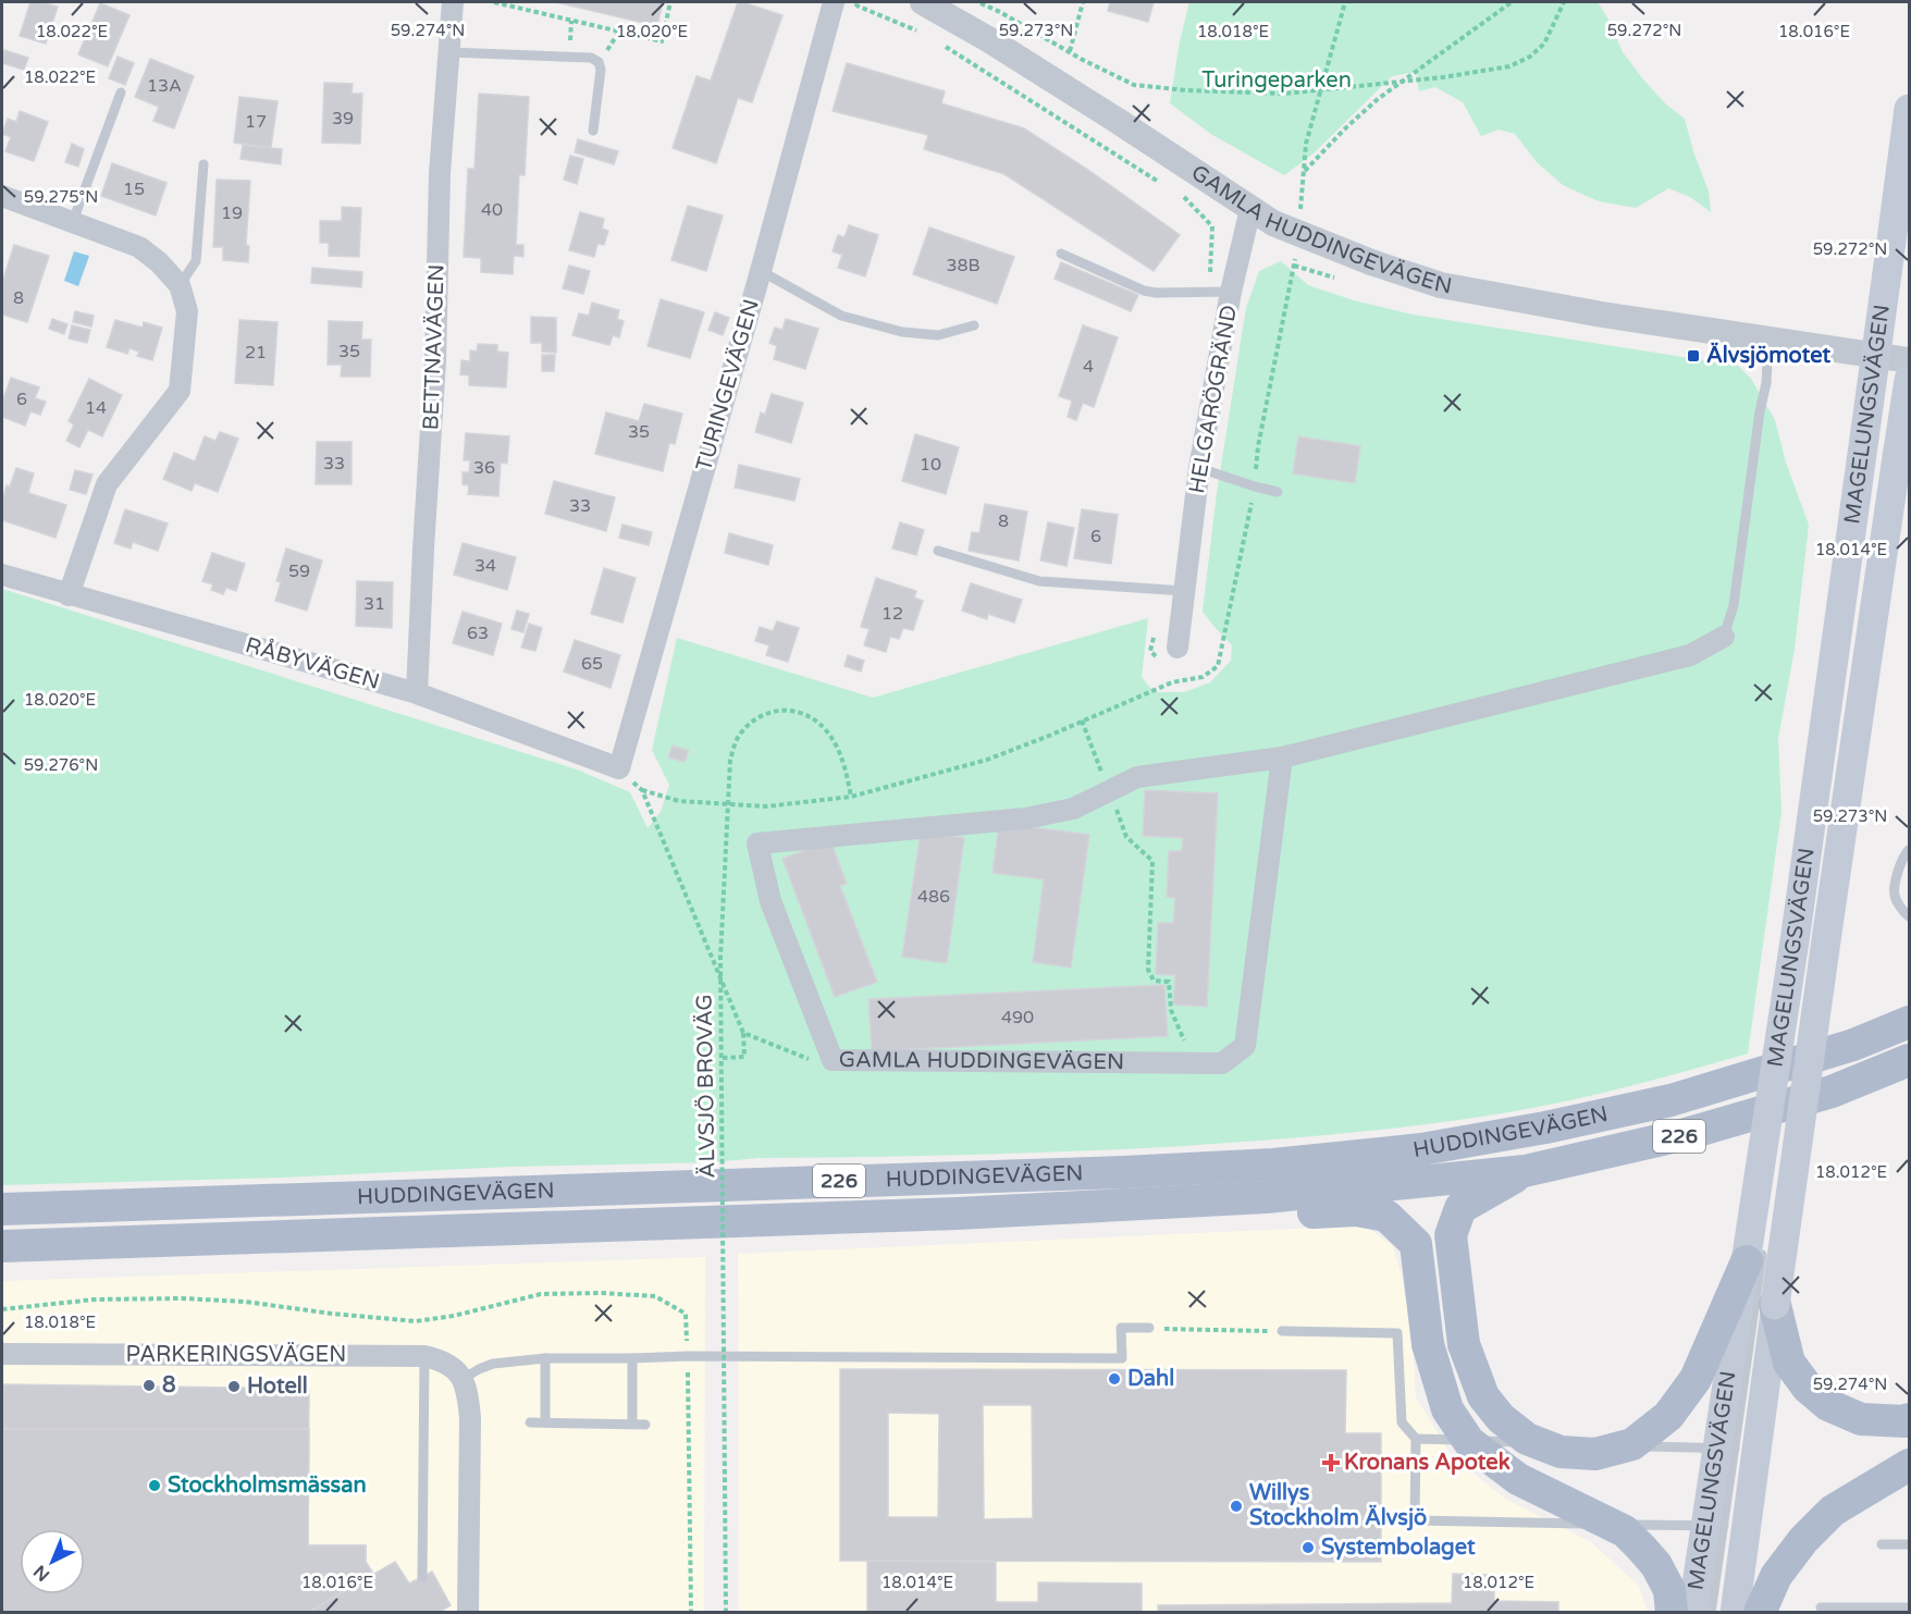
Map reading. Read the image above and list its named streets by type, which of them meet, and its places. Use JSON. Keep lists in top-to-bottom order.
{
  "streets": {
    "main road": ["MAGELUNGSVÄGEN", "HUDDINGEVÄGEN", "226"],
    "street": [
      "GAMLA HUDDINGEVÄGEN",
      "BETTNAVÄGEN",
      "TURINGEVÄGEN",
      "HELGARÖGRÄND",
      "RÅBYVÄGEN",
      "PARKERINGSVÄGEN"
    ],
    "path": ["ÄLVSJÖ BROVÄG"]
  },
  "crossings": [
    ["GAMLA HUDDINGEVÄGEN", "HELGARÖGRÄND"],
    ["BETTNAVÄGEN", "RÅBYVÄGEN"],
    ["TURINGEVÄGEN", "RÅBYVÄGEN"]
  ],
  "parks": ["Turingeparken"],
  "places": {
    "transit": ["Älvsjömotet"],
    "other": [
      "Dahl",
      "8",
      "Hotell",
      "Stockholmsmässan",
      "Willys Stockholm Älvsjö",
      "Systembolaget"
    ],
    "health": ["Kronans Apotek"]
  },
  "house_numbers": [
    "13A",
    "39",
    "17",
    "15",
    "40",
    "19",
    "38B",
    "8",
    "35",
    "21",
    "4",
    "6",
    "14",
    "35",
    "33",
    "10",
    "36",
    "33",
    "8",
    "6",
    "34",
    "59",
    "31",
    "12",
    "63",
    "65",
    "486",
    "490"
  ],
  "north": "bottom left",
  "coordinates": [
    "59.274°N",
    "59.273°N",
    "59.272°N",
    "18.022°E",
    "18.020°E",
    "18.018°E",
    "18.016°E",
    "59.275°N",
    "18.014°E",
    "59.276°N",
    "18.012°E"
  ]
}
